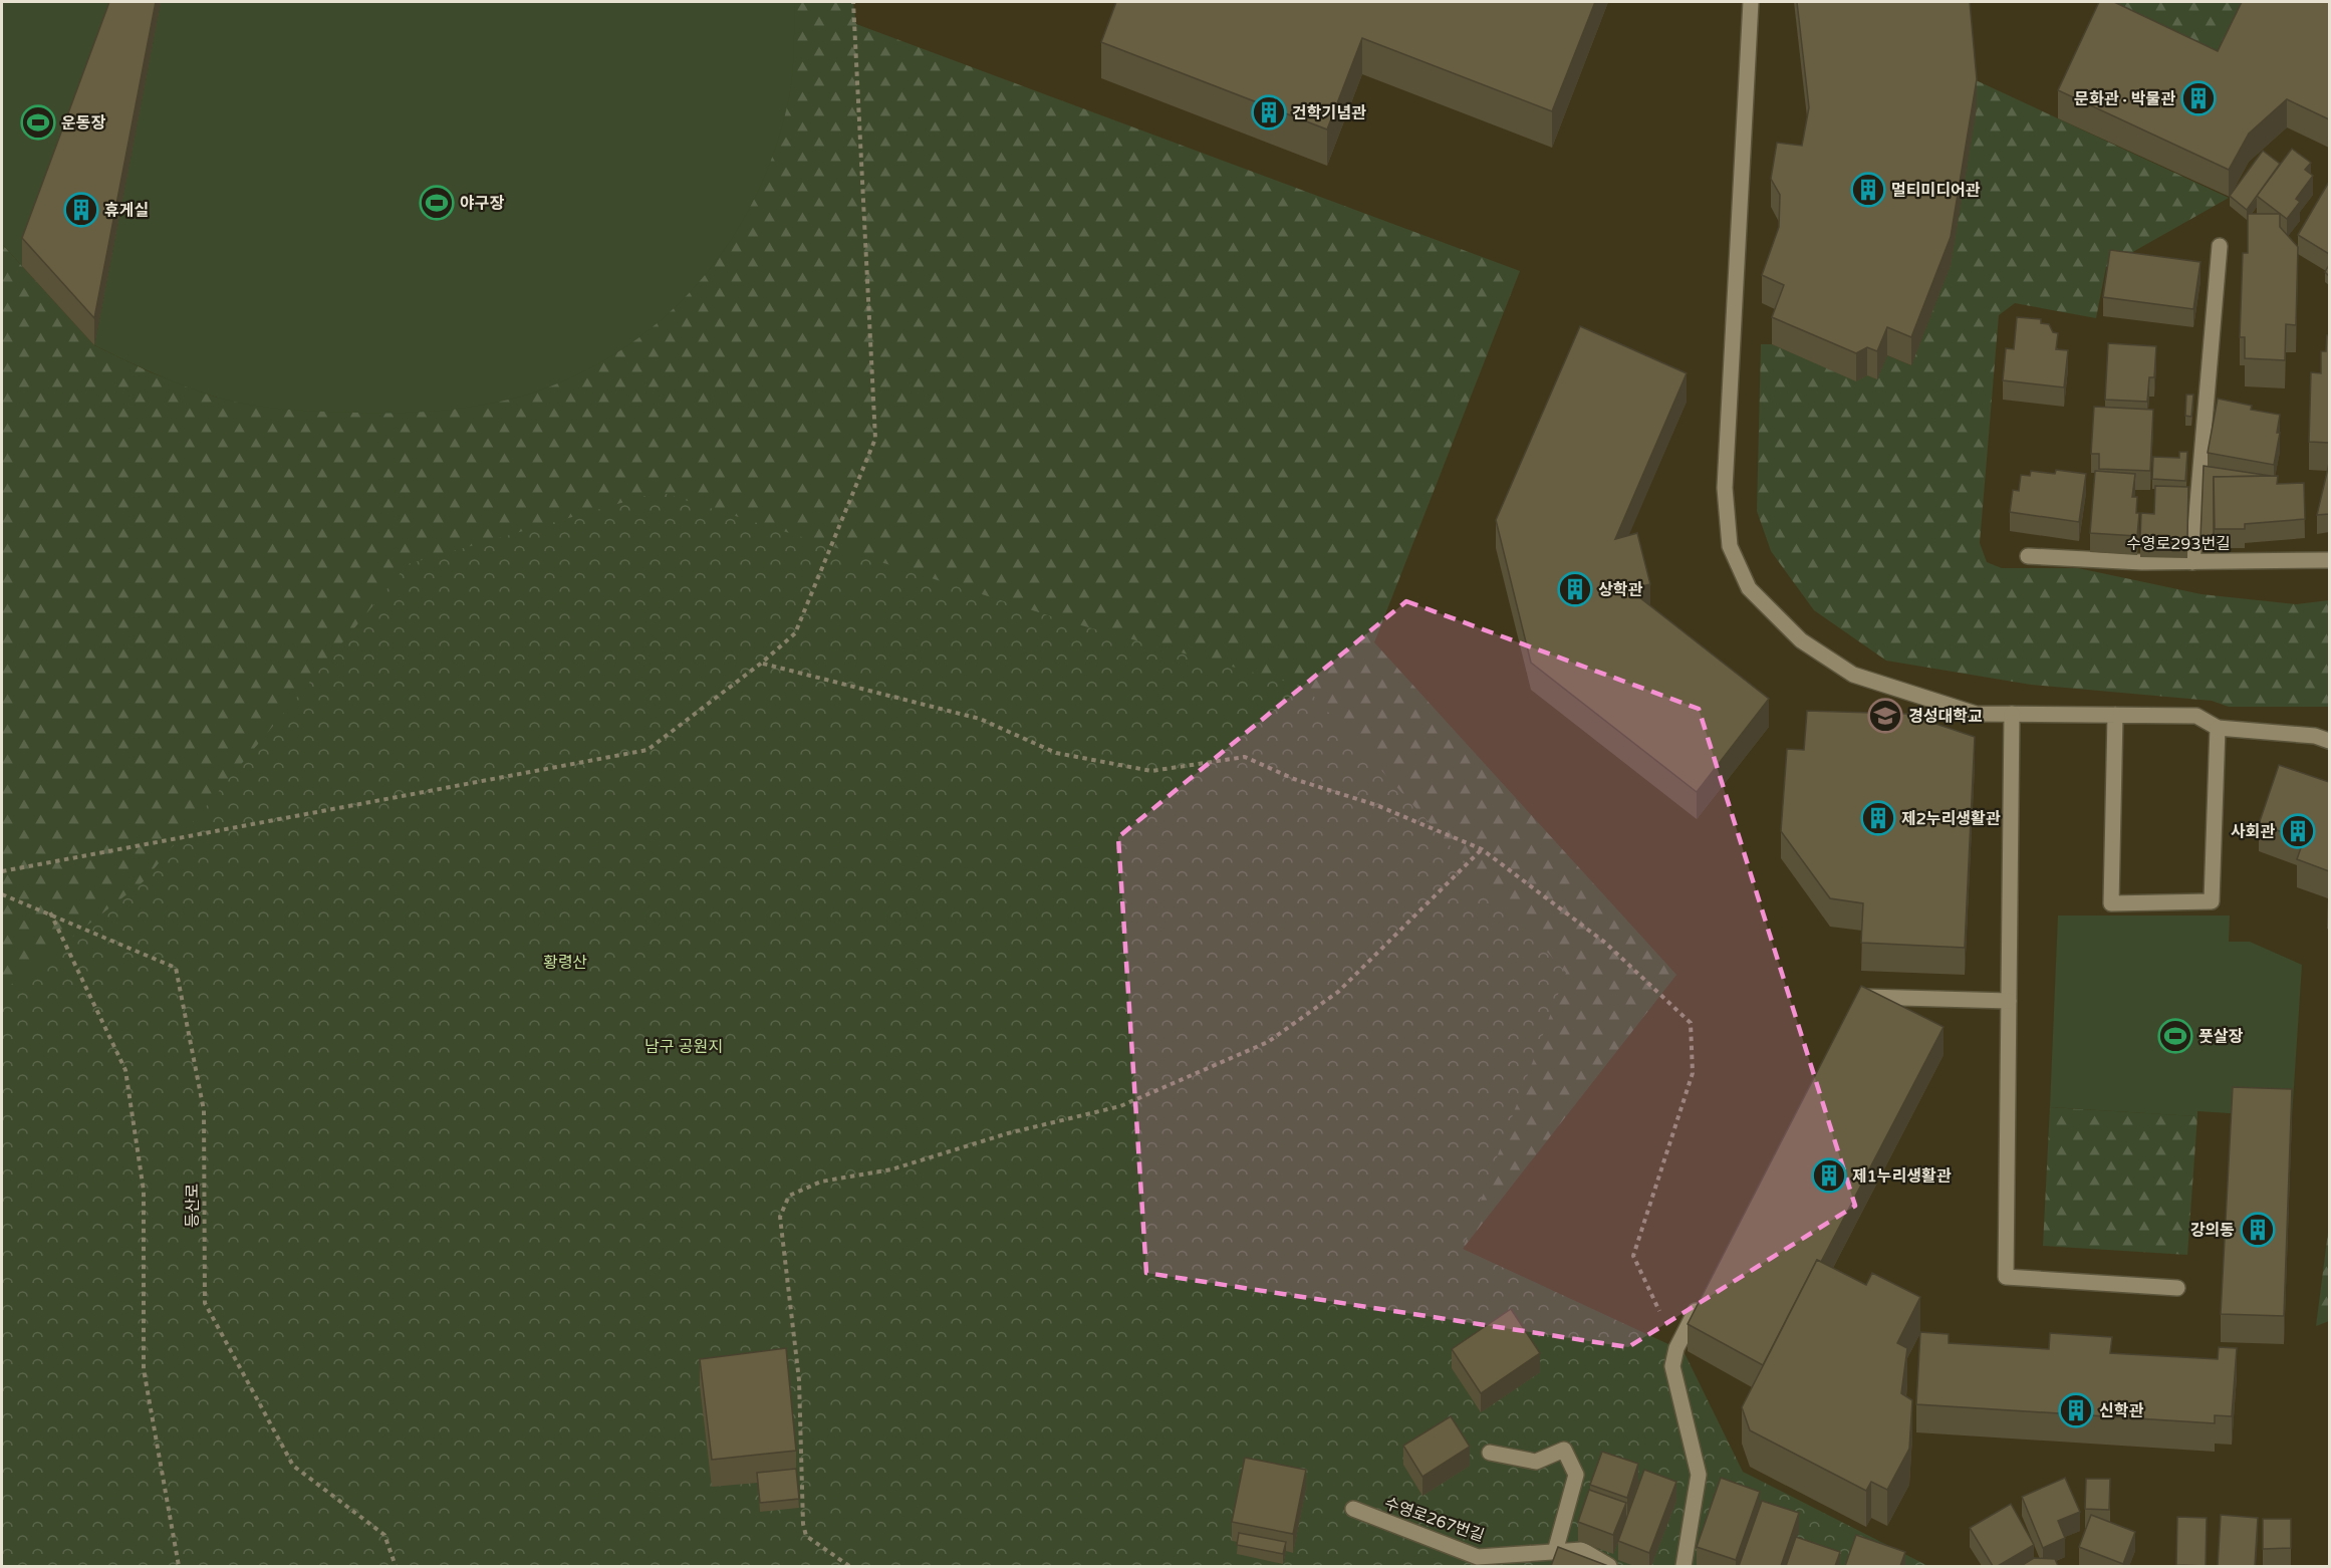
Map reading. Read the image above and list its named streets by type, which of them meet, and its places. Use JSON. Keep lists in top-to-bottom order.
{
  "streets": {
    "street": ["수영로293번길", "수영로267번길"],
    "path": ["등산로"]
  },
  "parks": ["황령산", "남구 공원지"],
  "places": {
    "building": [
      "문화관 · 박물관",
      "건학기념관",
      "멀티미디어관",
      "휴게실",
      "상학관",
      "제2누리생활관",
      "사회관",
      "제1누리생활관",
      "강의동",
      "신학관"
    ],
    "sports": ["운동장", "야구장", "풋살장"],
    "school or university": ["경성대학교"]
  }
}
